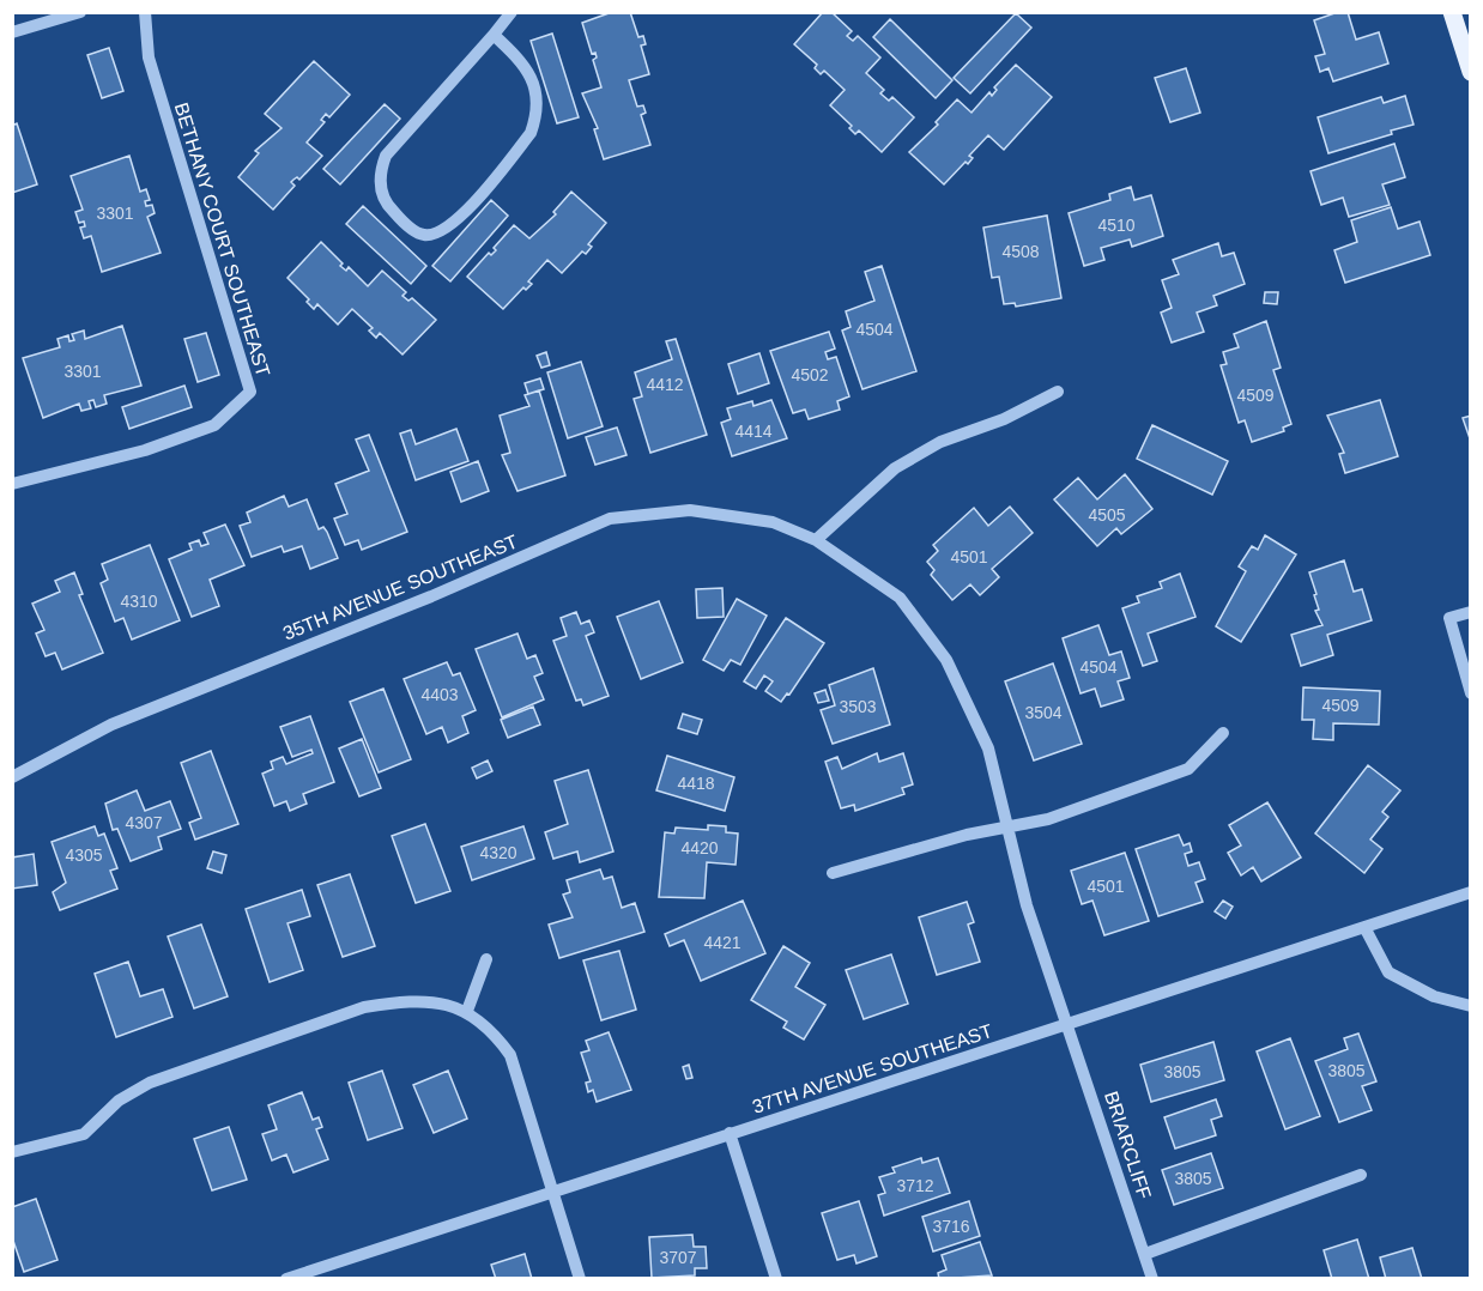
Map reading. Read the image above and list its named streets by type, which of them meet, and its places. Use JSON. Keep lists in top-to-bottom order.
{
  "streets": {
    "street": [
      "BETHANY COURT SOUTHEAST",
      "35TH AVENUE SOUTHEAST",
      "37TH AVENUE SOUTHEAST",
      "BRIARCLIFF"
    ]
  },
  "crossings": [
    ["35TH AVENUE SOUTHEAST", "BRIARCLIFF"],
    ["37TH AVENUE SOUTHEAST", "BRIARCLIFF"]
  ],
  "house_numbers": [
    "3301",
    "4510",
    "4508",
    "4504",
    "3301",
    "4502",
    "4412",
    "4509",
    "4414",
    "4505",
    "4501",
    "4310",
    "4504",
    "4403",
    "4509",
    "3503",
    "3504",
    "4418",
    "4307",
    "4420",
    "4320",
    "4305",
    "4501",
    "4421",
    "3805",
    "3805",
    "3805",
    "3712",
    "3716",
    "3707"
  ]
}
